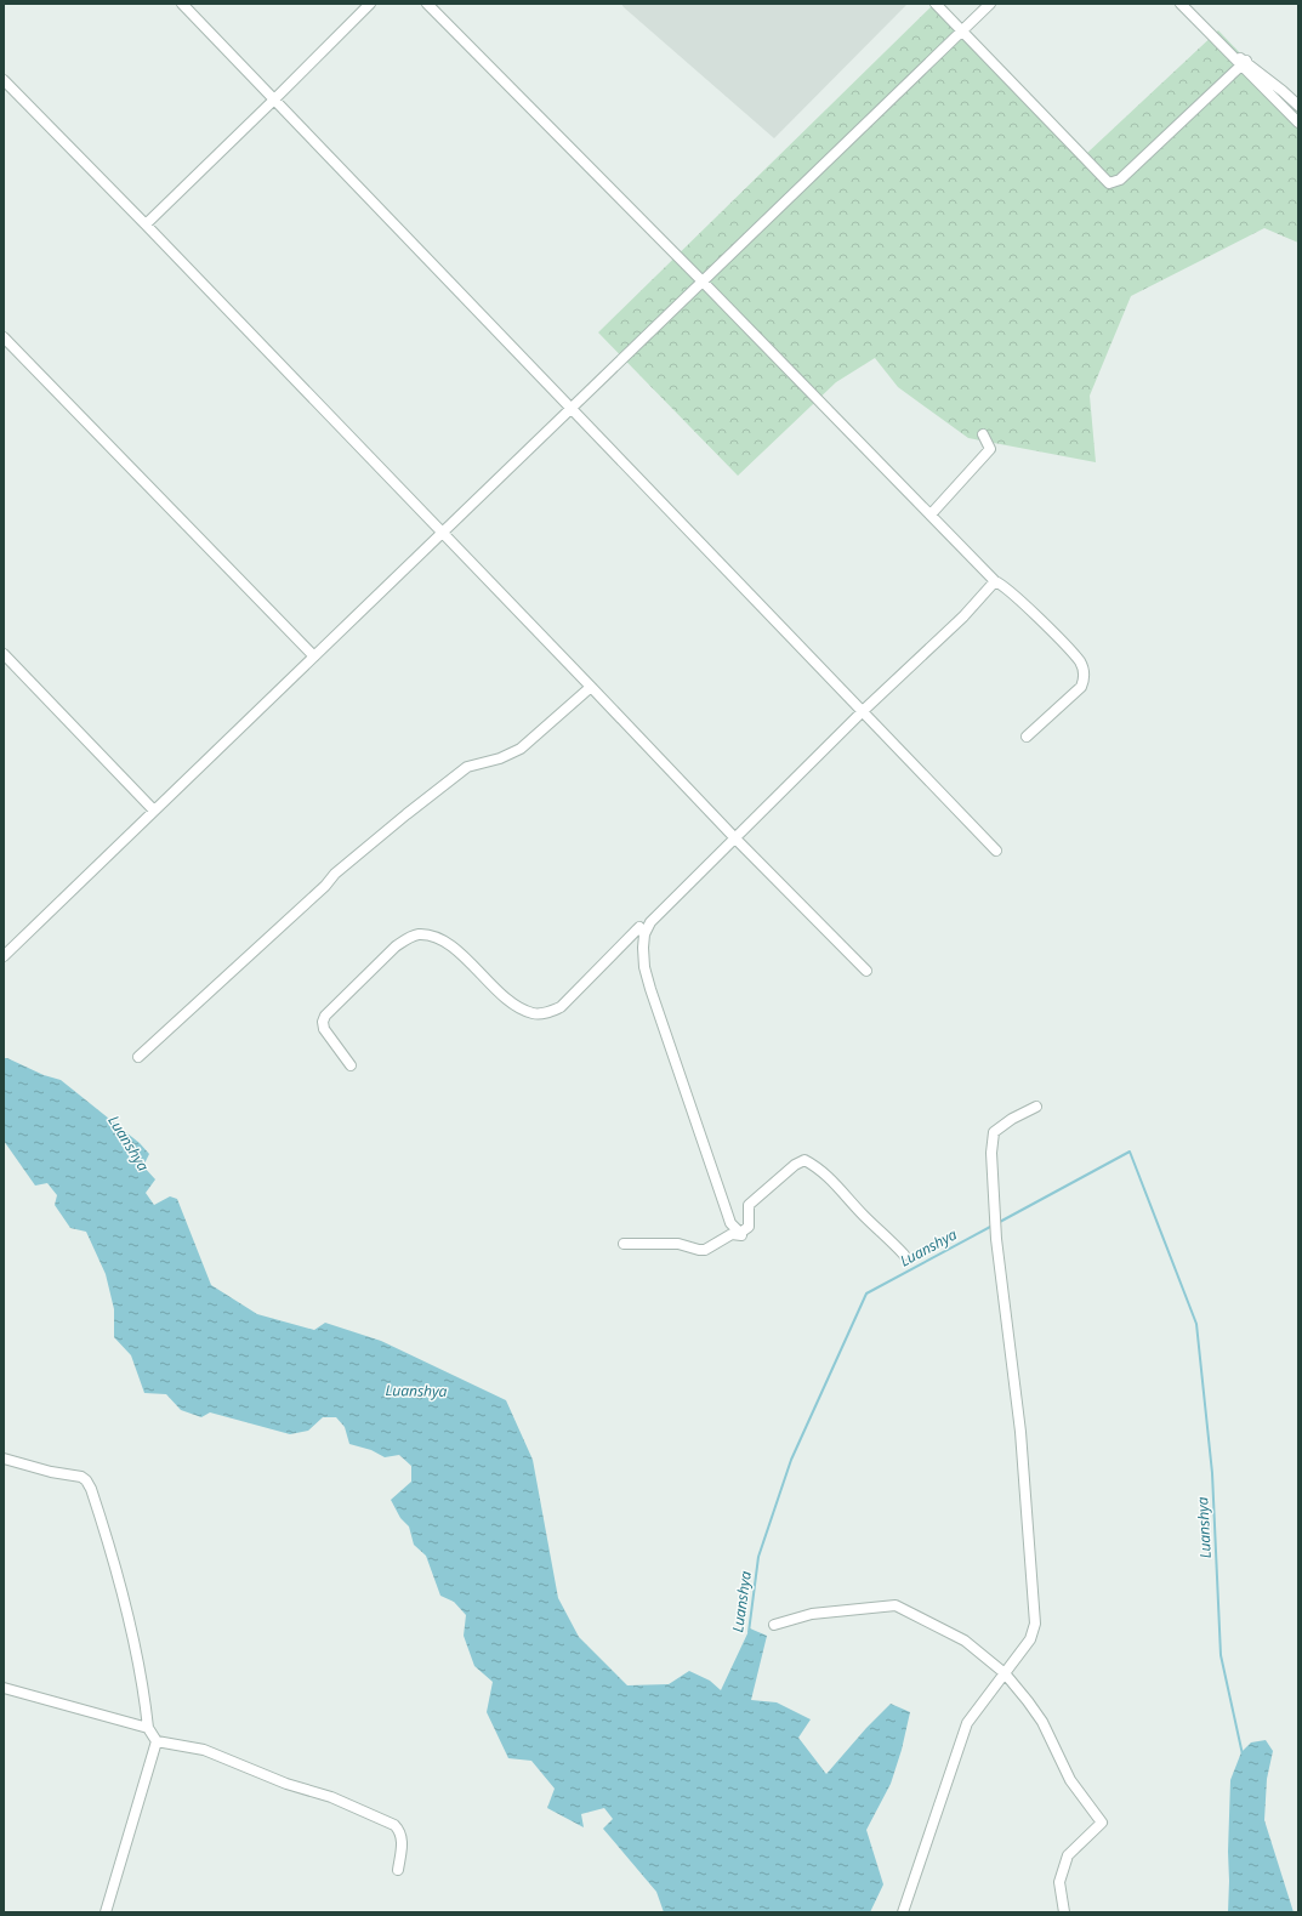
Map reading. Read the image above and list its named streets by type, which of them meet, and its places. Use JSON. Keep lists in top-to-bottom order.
{
  "water": ["Luanshya"]
}
